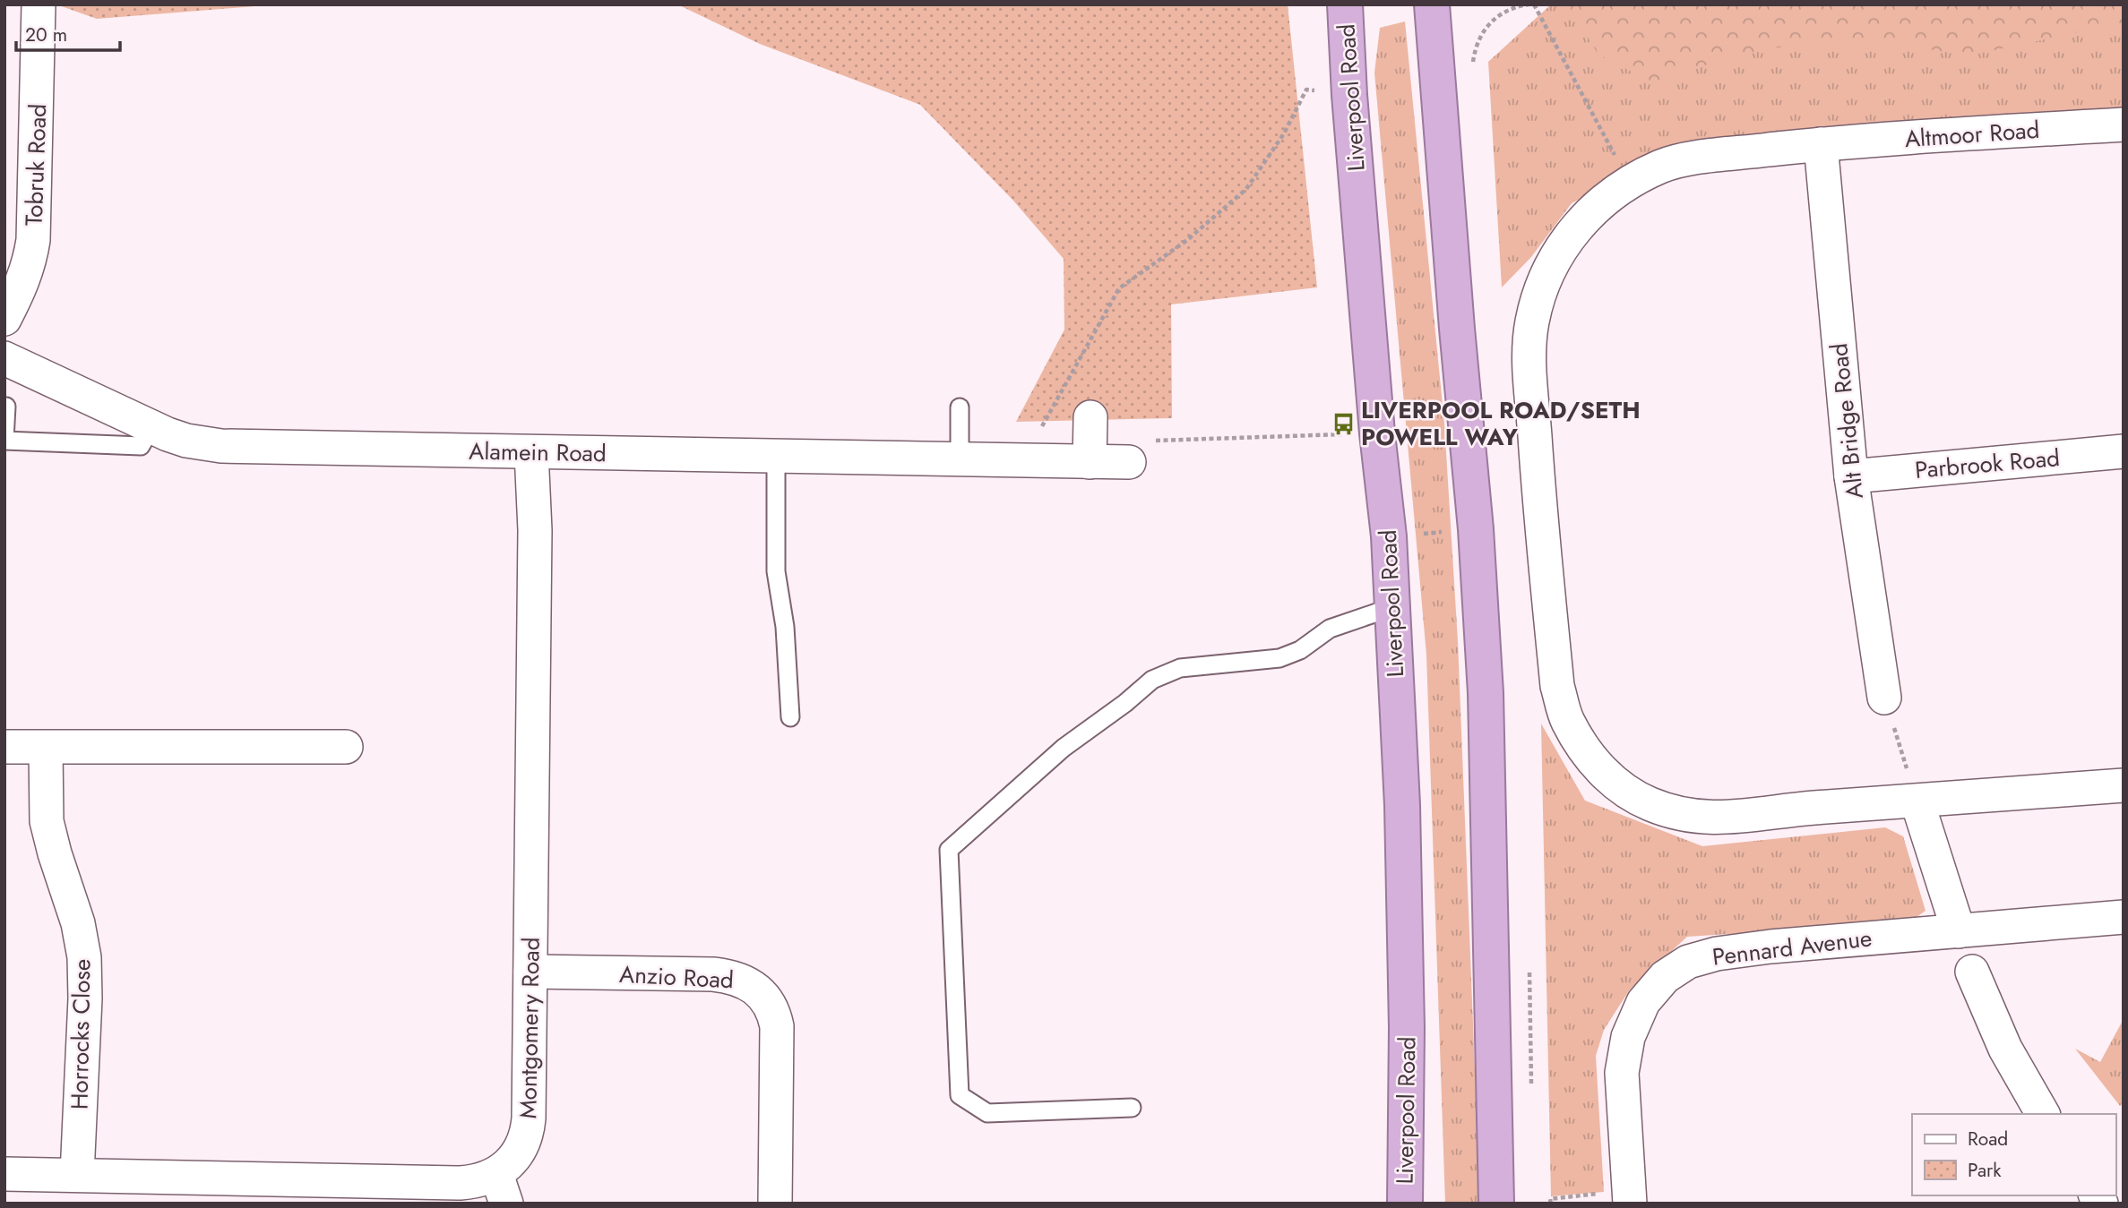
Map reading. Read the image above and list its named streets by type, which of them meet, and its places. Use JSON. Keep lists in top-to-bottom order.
{
  "streets": {
    "highway": ["Liverpool Road"],
    "street": [
      "Altmoor Road",
      "Tobruk Road",
      "Alt Bridge Road",
      "Alamein Road",
      "Parbrook Road",
      "Pennard Avenue",
      "Anzio Road",
      "Montgomery Road",
      "Horrocks Close"
    ]
  },
  "crossings": [
    ["Altmoor Road", "Alt Bridge Road"],
    ["Alt Bridge Road", "Parbrook Road"],
    ["Alamein Road", "Montgomery Road"],
    ["Anzio Road", "Montgomery Road"],
    ["Montgomery Road", "Horrocks Close"]
  ],
  "places": {
    "bus stop": ["LIVERPOOL ROAD/SETH POWELL WAY"]
  },
  "legend": ["Road", "Park"],
  "scale_bar": "20 m"
}
